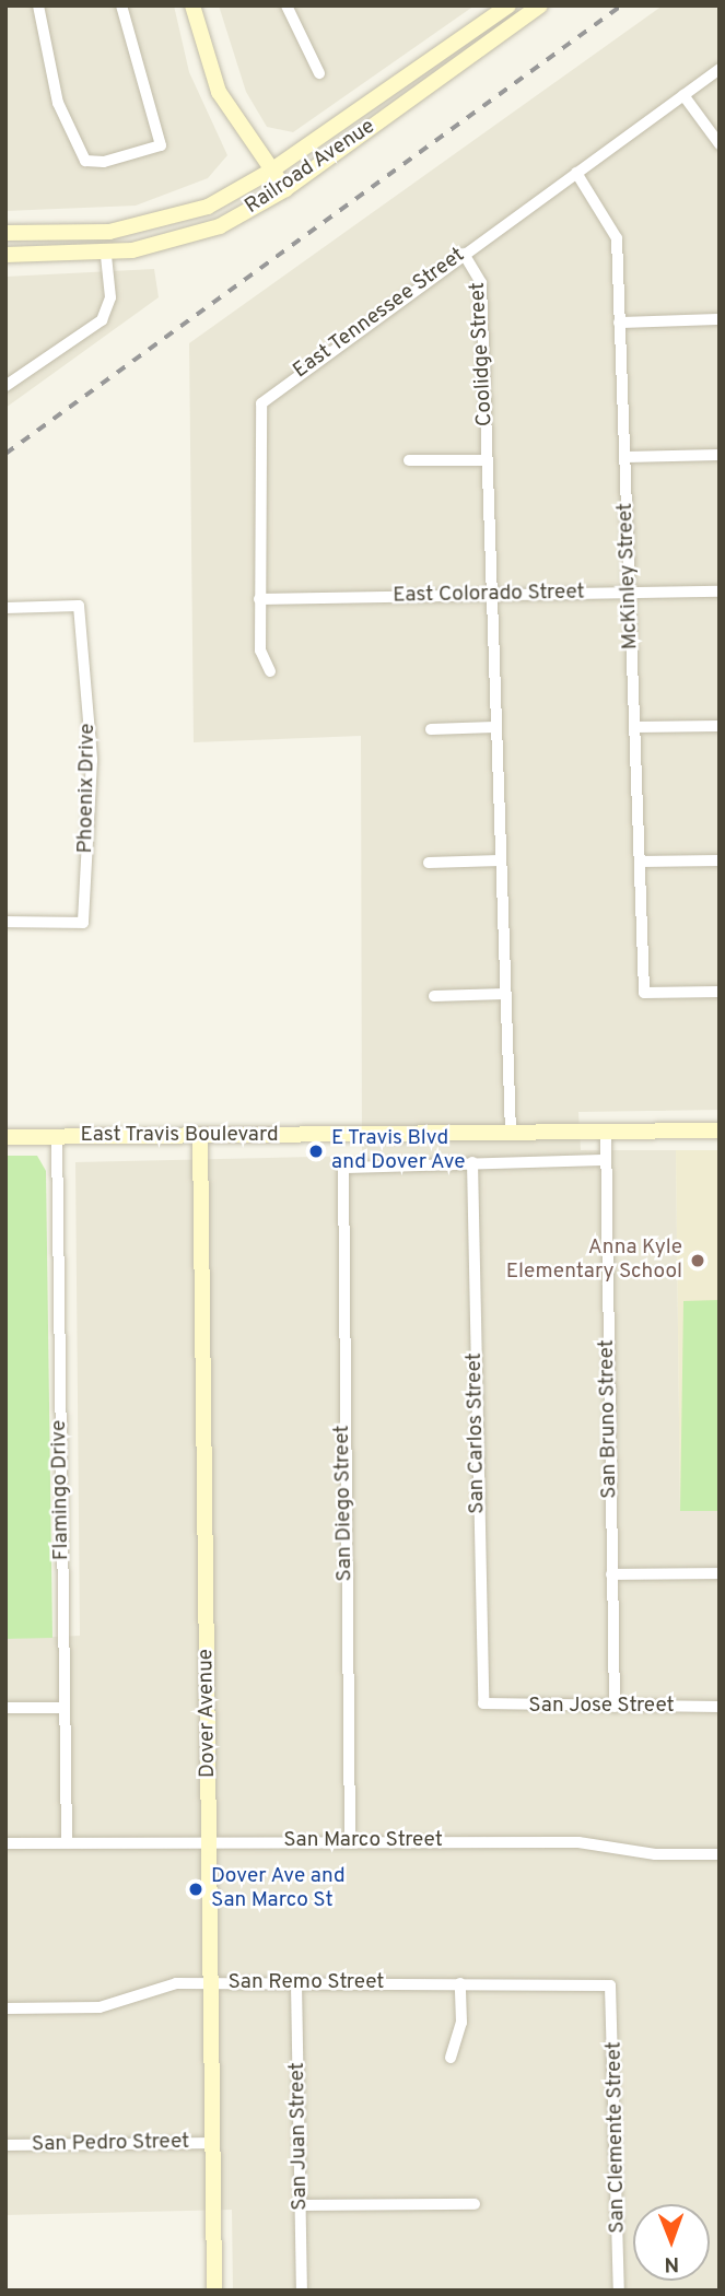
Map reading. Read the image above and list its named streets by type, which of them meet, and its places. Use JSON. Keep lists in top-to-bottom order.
{
  "streets": {
    "main road": ["Railroad Avenue", "East Travis Boulevard", "Dover Avenue"],
    "street": [
      "East Tennessee Street",
      "Coolidge Street",
      "McKinley Street",
      "East Colorado Street",
      "Phoenix Drive",
      "San Bruno Street",
      "San Carlos Street",
      "Flamingo Drive",
      "San Diego Street",
      "San Jose Street",
      "San Marco Street",
      "San Remo Street",
      "San Juan Street",
      "San Clemente Street",
      "San Pedro Street"
    ]
  },
  "crossings": [
    ["East Tennessee Street", "Coolidge Street"],
    ["East Tennessee Street", "McKinley Street"],
    ["East Tennessee Street", "East Colorado Street"],
    ["Coolidge Street", "East Colorado Street"],
    ["Coolidge Street", "East Travis Boulevard"],
    ["McKinley Street", "East Colorado Street"],
    ["East Travis Boulevard", "San Bruno Street"],
    ["East Travis Boulevard", "Flamingo Drive"],
    ["East Travis Boulevard", "Dover Avenue"],
    ["San Bruno Street", "San Jose Street"],
    ["San Carlos Street", "San Diego Street"],
    ["San Carlos Street", "San Jose Street"],
    ["Flamingo Drive", "San Marco Street"],
    ["San Diego Street", "San Marco Street"],
    ["Dover Avenue", "San Marco Street"],
    ["Dover Avenue", "San Remo Street"],
    ["Dover Avenue", "San Pedro Street"],
    ["San Remo Street", "San Juan Street"],
    ["San Remo Street", "San Clemente Street"]
  ],
  "places": ["E Travis Blvd and Dover Ave", "Anna Kyle Elementary School", "Dover Ave and San Marco St"],
  "north": "bottom"
}
